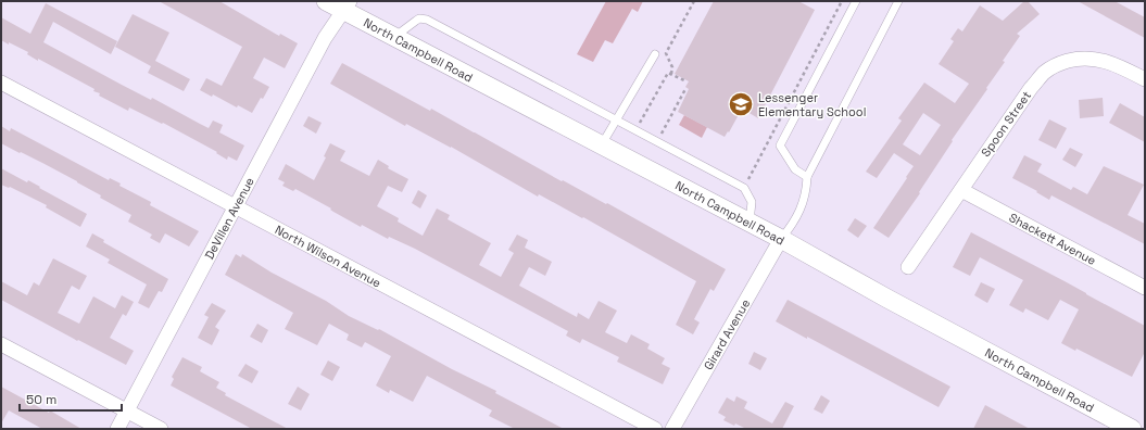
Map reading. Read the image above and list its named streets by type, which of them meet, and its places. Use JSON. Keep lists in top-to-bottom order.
{
  "streets": {
    "street": [
      "North Campbell Road",
      "Spoon Street",
      "DeVillen Avenue",
      "Shackett Avenue",
      "North Wilson Avenue",
      "Girard Avenue"
    ]
  },
  "crossings": [
    ["North Campbell Road", "DeVillen Avenue"],
    ["North Campbell Road", "Girard Avenue"],
    ["Spoon Street", "Shackett Avenue"],
    ["DeVillen Avenue", "North Wilson Avenue"]
  ],
  "places": {
    "school or university": ["Lessenger Elementary School"]
  },
  "scale_bar": "50 m"
}
